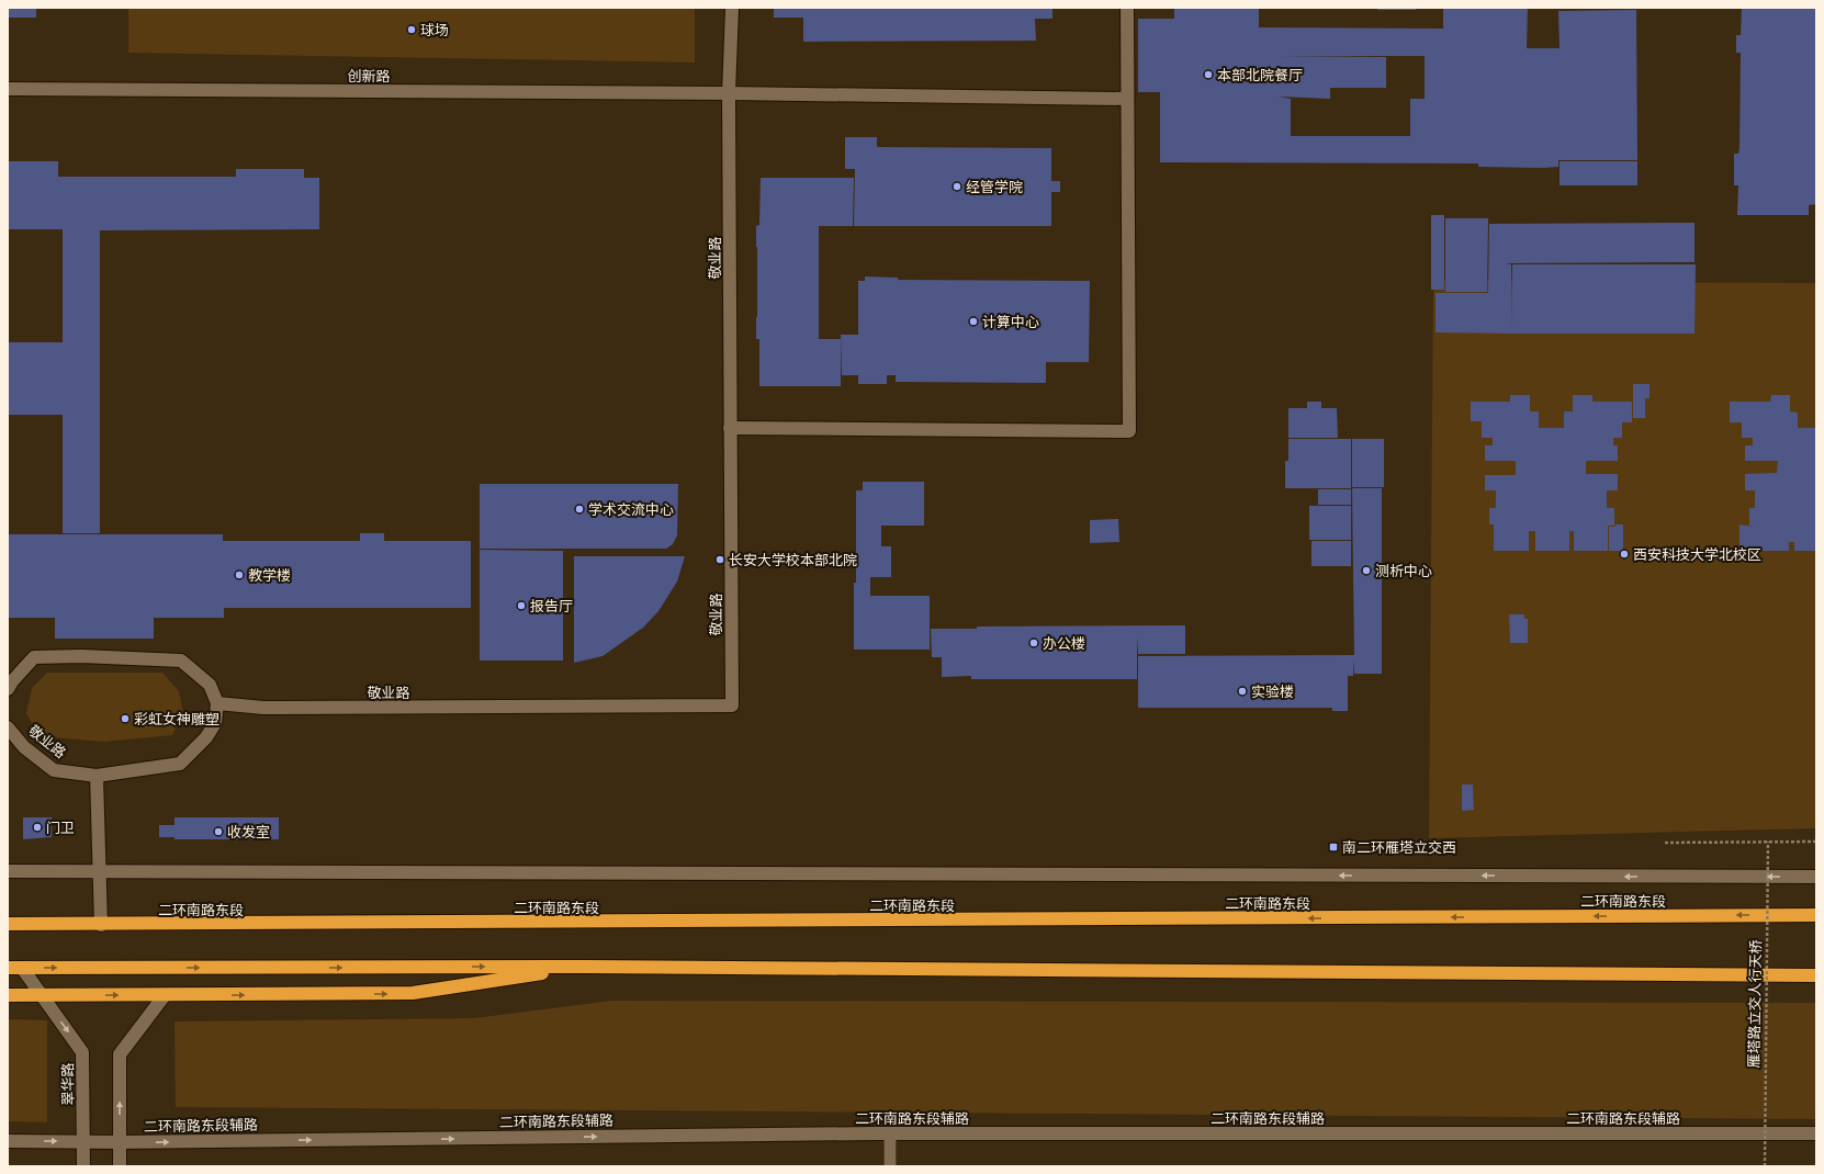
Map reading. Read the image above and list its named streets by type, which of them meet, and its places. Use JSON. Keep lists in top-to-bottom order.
{
  "streets": {
    "highway": ["二环南路东段"],
    "main road": [
      "创新路",
      "敬业路",
      "翠华路",
      "二环南路东段辅路"
    ],
    "path": ["雁塔路立交人行天桥"]
  },
  "crossings": [
    ["创新路", "敬业路"],
    ["翠华路", "二环南路东段辅路"]
  ],
  "one_way": ["翠华路", "二环南路东段辅路"],
  "places": {
    "other": [
      "球场",
      "本部北院餐厅",
      "经管学院",
      "计算中心",
      "学术交流中心",
      "西安科技大学北校区",
      "长安大学校本部北院",
      "测析中心",
      "教学楼",
      "报告厅",
      "办公楼",
      "实验楼",
      "彩虹女神雕塑",
      "门卫",
      "收发室"
    ],
    "transit": ["南二环雁塔立交西"]
  }
}
